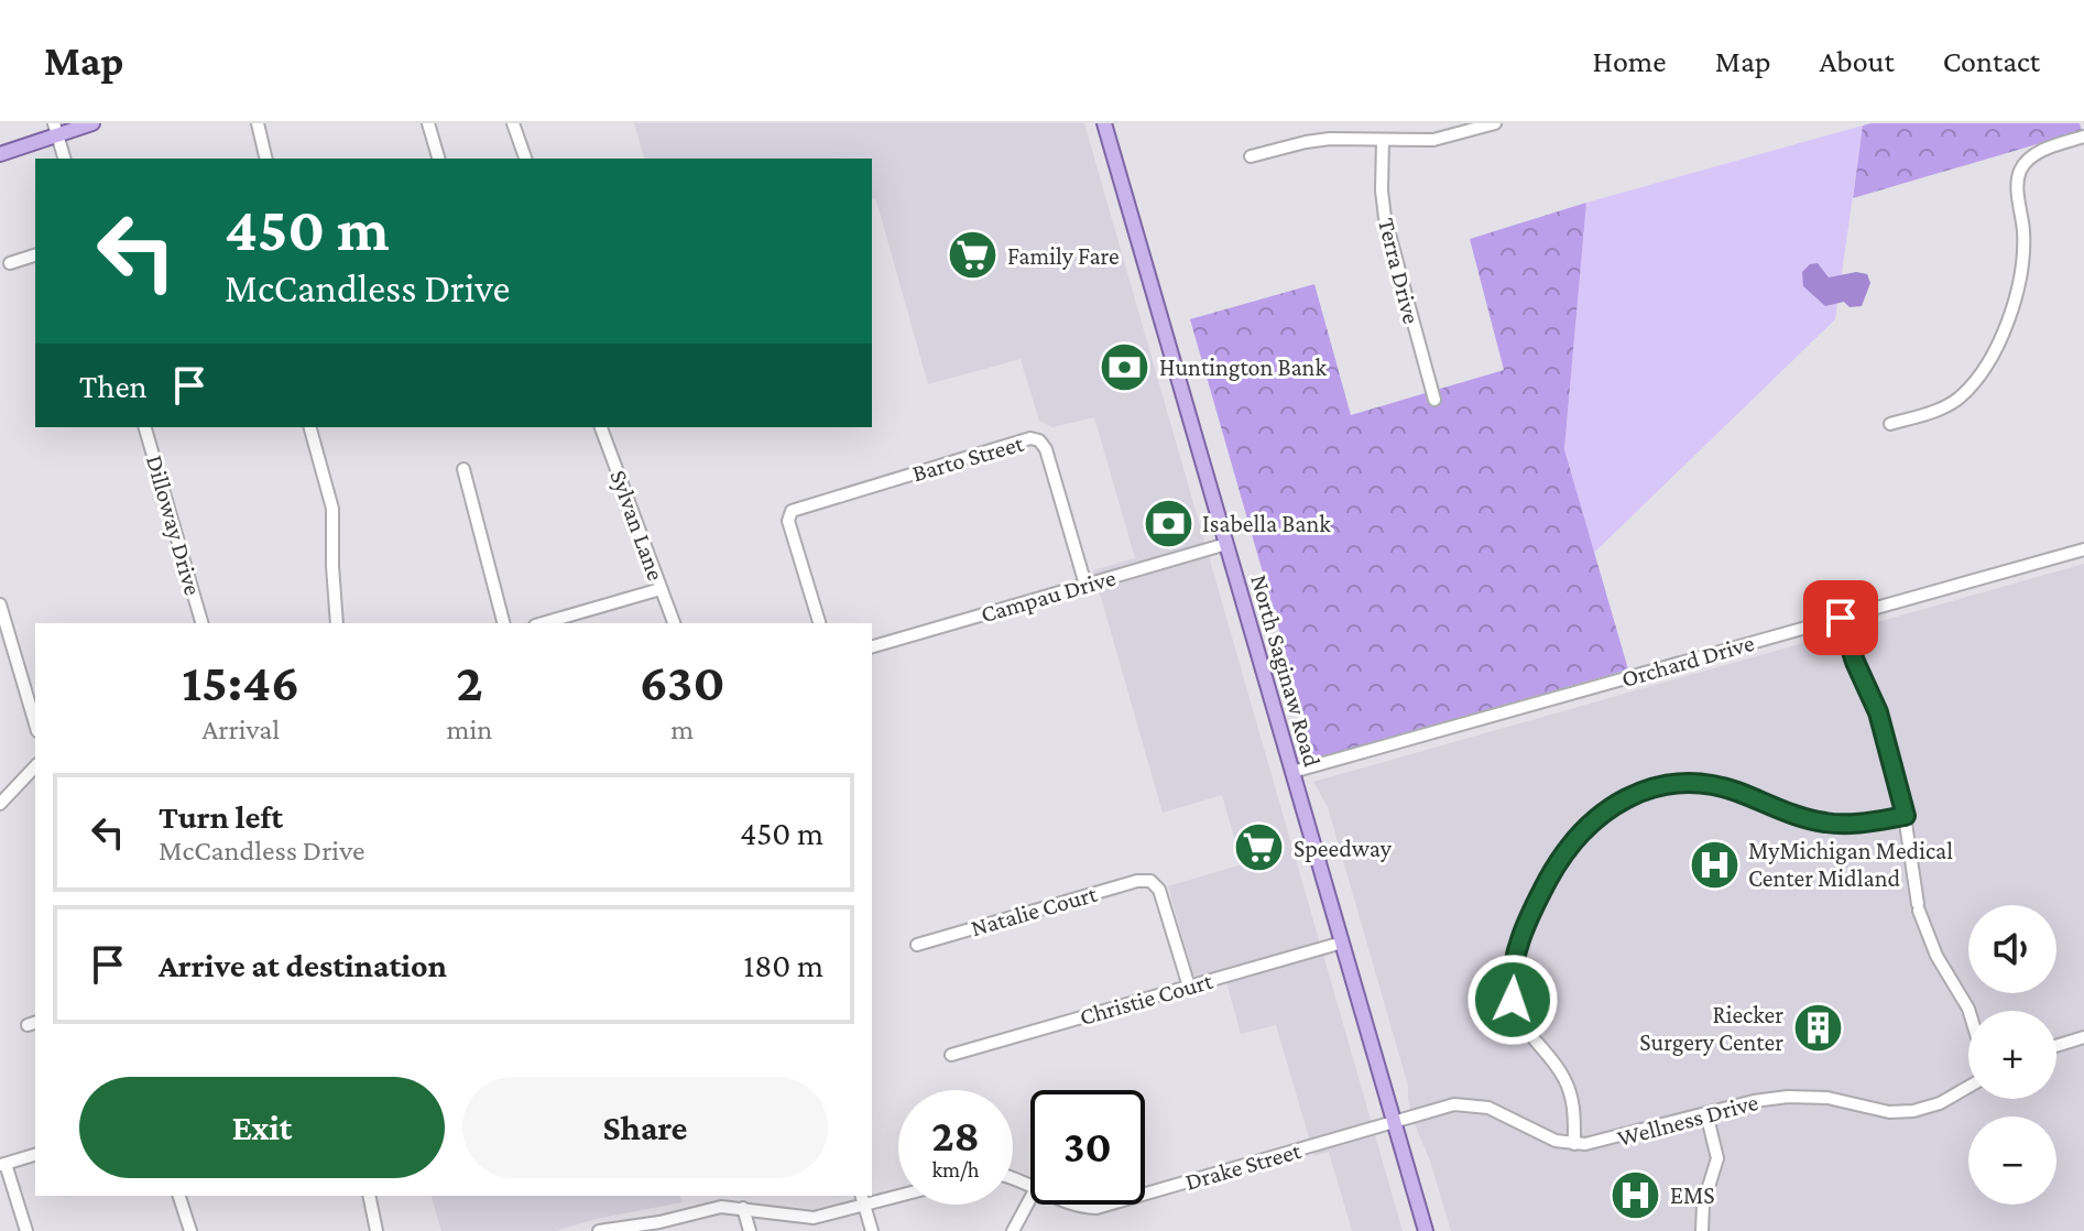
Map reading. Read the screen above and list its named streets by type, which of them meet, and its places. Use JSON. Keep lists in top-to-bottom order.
{
  "streets": {
    "main road": ["North Saginaw Road"],
    "street": [
      "Terra Drive",
      "Barto Street",
      "Dilloway Drive",
      "Sylvan Lane",
      "Campau Drive",
      "Orchard Drive",
      "Natalie Court",
      "Christie Court",
      "Wellness Drive",
      "Drake Street"
    ]
  },
  "crossings": [
    ["Barto Street", "Campau Drive"],
    ["Campau Drive", "North Saginaw Road"],
    ["Orchard Drive", "North Saginaw Road"],
    ["North Saginaw Road", "Christie Court"],
    ["North Saginaw Road", "Wellness Drive"],
    ["North Saginaw Road", "Drake Street"],
    ["Natalie Court", "Christie Court"],
    ["Wellness Drive", "Drake Street"]
  ],
  "places": {
    "supermarket": ["Family Fare", "Speedway"],
    "bank": ["Huntington Bank", "Isabella Bank"],
    "hospital": ["MyMichigan Medical Center Midland", "EMS"],
    "building": ["Riecker Surgery Center"]
  },
  "page": {
    "header": "Map",
    "nav": [
      "Home",
      "Map",
      "About",
      "Contact"
    ],
    "turn": ["450 m", "McCandless Drive"],
    "then": "Then",
    "eta": [
      "15:46",
      "Arrival",
      "2",
      "min",
      "630",
      "m"
    ],
    "list": [
      {
        "name": "Turn left",
        "note": "McCandless Drive",
        "value": "450 m"
      },
      {
        "name": "Arrive at destination",
        "value": "180 m"
      }
    ],
    "map_buttons": ["+", "−"],
    "buttons": ["Exit", "Share"],
    "speed": "28 km/h",
    "limit": "30"
  }
}
